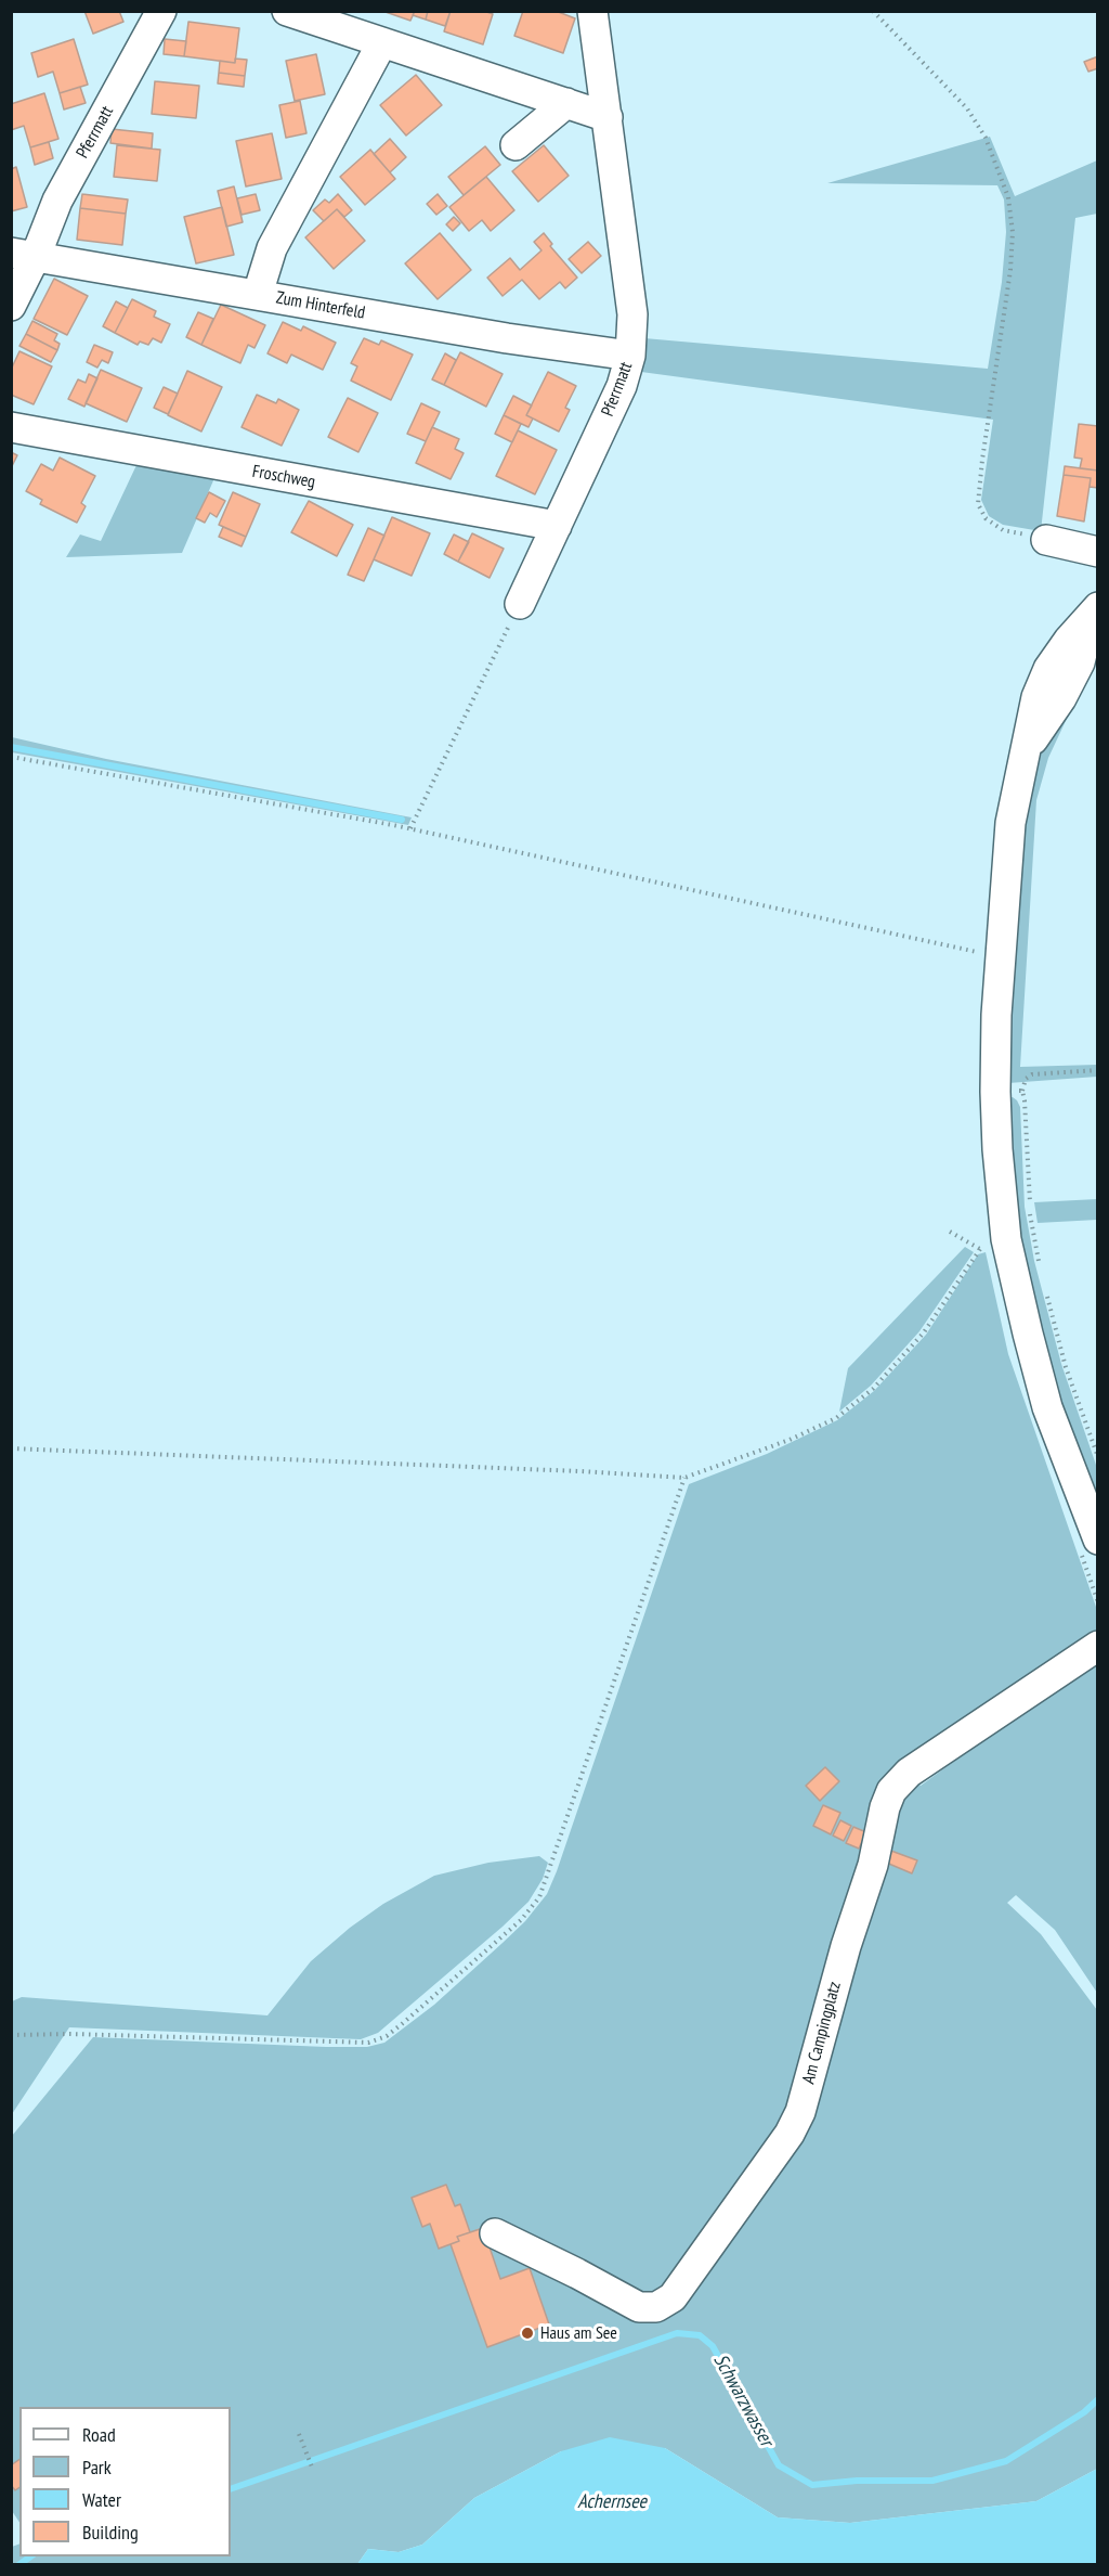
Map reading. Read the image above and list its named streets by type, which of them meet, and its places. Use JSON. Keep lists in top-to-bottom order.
{
  "streets": {
    "street": [
      "Pferrmatt",
      "Zum Hinterfeld",
      "Froschweg",
      "Am Campingplatz"
    ]
  },
  "crossings": [
    ["Pferrmatt", "Zum Hinterfeld"],
    ["Pferrmatt", "Froschweg"]
  ],
  "water": ["Schwarzwasser", "Achernsee"],
  "places": ["Haus am See"],
  "legend": [
    "Road",
    "Park",
    "Water",
    "Building"
  ]
}
